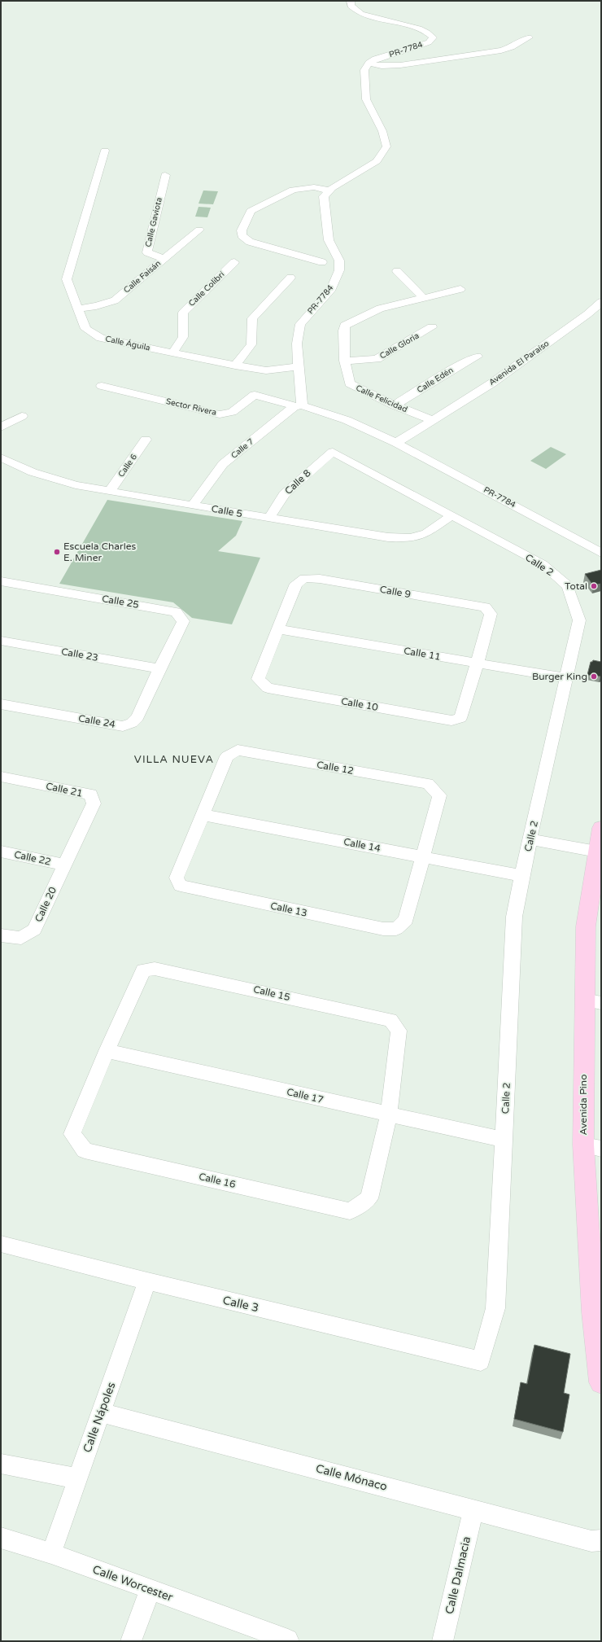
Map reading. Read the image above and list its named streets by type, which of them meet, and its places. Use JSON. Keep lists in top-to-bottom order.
{
  "streets": {
    "main road": ["Avenida Pino"],
    "street": [
      "PR-7784",
      "Calle Gaviota",
      "Calle Faisán",
      "Calle Colibrí",
      "Calle Águila",
      "Calle Gloria",
      "Avenida El Paraíso",
      "Calle Edén",
      "Calle Felicidad",
      "Sector Rivera",
      "Calle 7",
      "Calle 6",
      "Calle 8",
      "Calle 5",
      "Calle 2",
      "Calle 9",
      "Calle 25",
      "Calle 11",
      "Calle 23",
      "Calle 10",
      "Calle 24",
      "Calle 12",
      "Calle 21",
      "Calle 14",
      "Calle 22",
      "Calle 20",
      "Calle 13",
      "Calle 15",
      "Calle 17",
      "Calle 16",
      "Calle 3",
      "Calle Nápoles",
      "Calle Mónaco",
      "Calle Dalmacia",
      "Calle Worcester"
    ]
  },
  "crossings": [
    ["PR-7784", "Calle Águila"],
    ["PR-7784", "Sector Rivera"],
    ["PR-7784", "Calle 7"],
    ["Calle Gaviota", "Calle Faisán"],
    ["Calle Faisán", "Calle Águila"],
    ["Calle Colibrí", "Calle Águila"],
    ["Calle Gloria", "Calle Felicidad"],
    ["Avenida El Paraíso", "Calle Felicidad"],
    ["Calle Edén", "Calle Felicidad"],
    ["Sector Rivera", "Calle 7"],
    ["Calle 7", "Calle 5"],
    ["Calle 6", "Calle 5"],
    ["Calle 8", "Calle 5"],
    ["Calle 8", "Calle 2"],
    ["Calle 5", "Calle 2"],
    ["Calle 2", "Calle 11"],
    ["Calle 2", "Calle 14"],
    ["Calle 2", "Calle 17"],
    ["Calle 2", "Calle 3"],
    ["Calle 9", "Calle 11"],
    ["Calle 9", "Calle 10"],
    ["Calle 25", "Calle 23"],
    ["Calle 25", "Calle 24"],
    ["Calle 11", "Calle 10"],
    ["Calle 23", "Calle 24"],
    ["Calle 12", "Calle 14"],
    ["Calle 12", "Calle 13"],
    ["Calle 21", "Calle 22"],
    ["Calle 21", "Calle 20"],
    ["Calle 14", "Calle 13"],
    ["Calle 22", "Calle 20"],
    ["Calle 15", "Calle 17"],
    ["Calle 15", "Calle 16"],
    ["Calle 17", "Calle 16"],
    ["Calle 3", "Calle Nápoles"],
    ["Calle Nápoles", "Calle Mónaco"],
    ["Calle Nápoles", "Calle Worcester"],
    ["Calle Mónaco", "Calle Dalmacia"]
  ],
  "districts": ["VILLA NUEVA"],
  "places": ["Escuela Charles E. Miner", "Total", "Burger King"]
}
